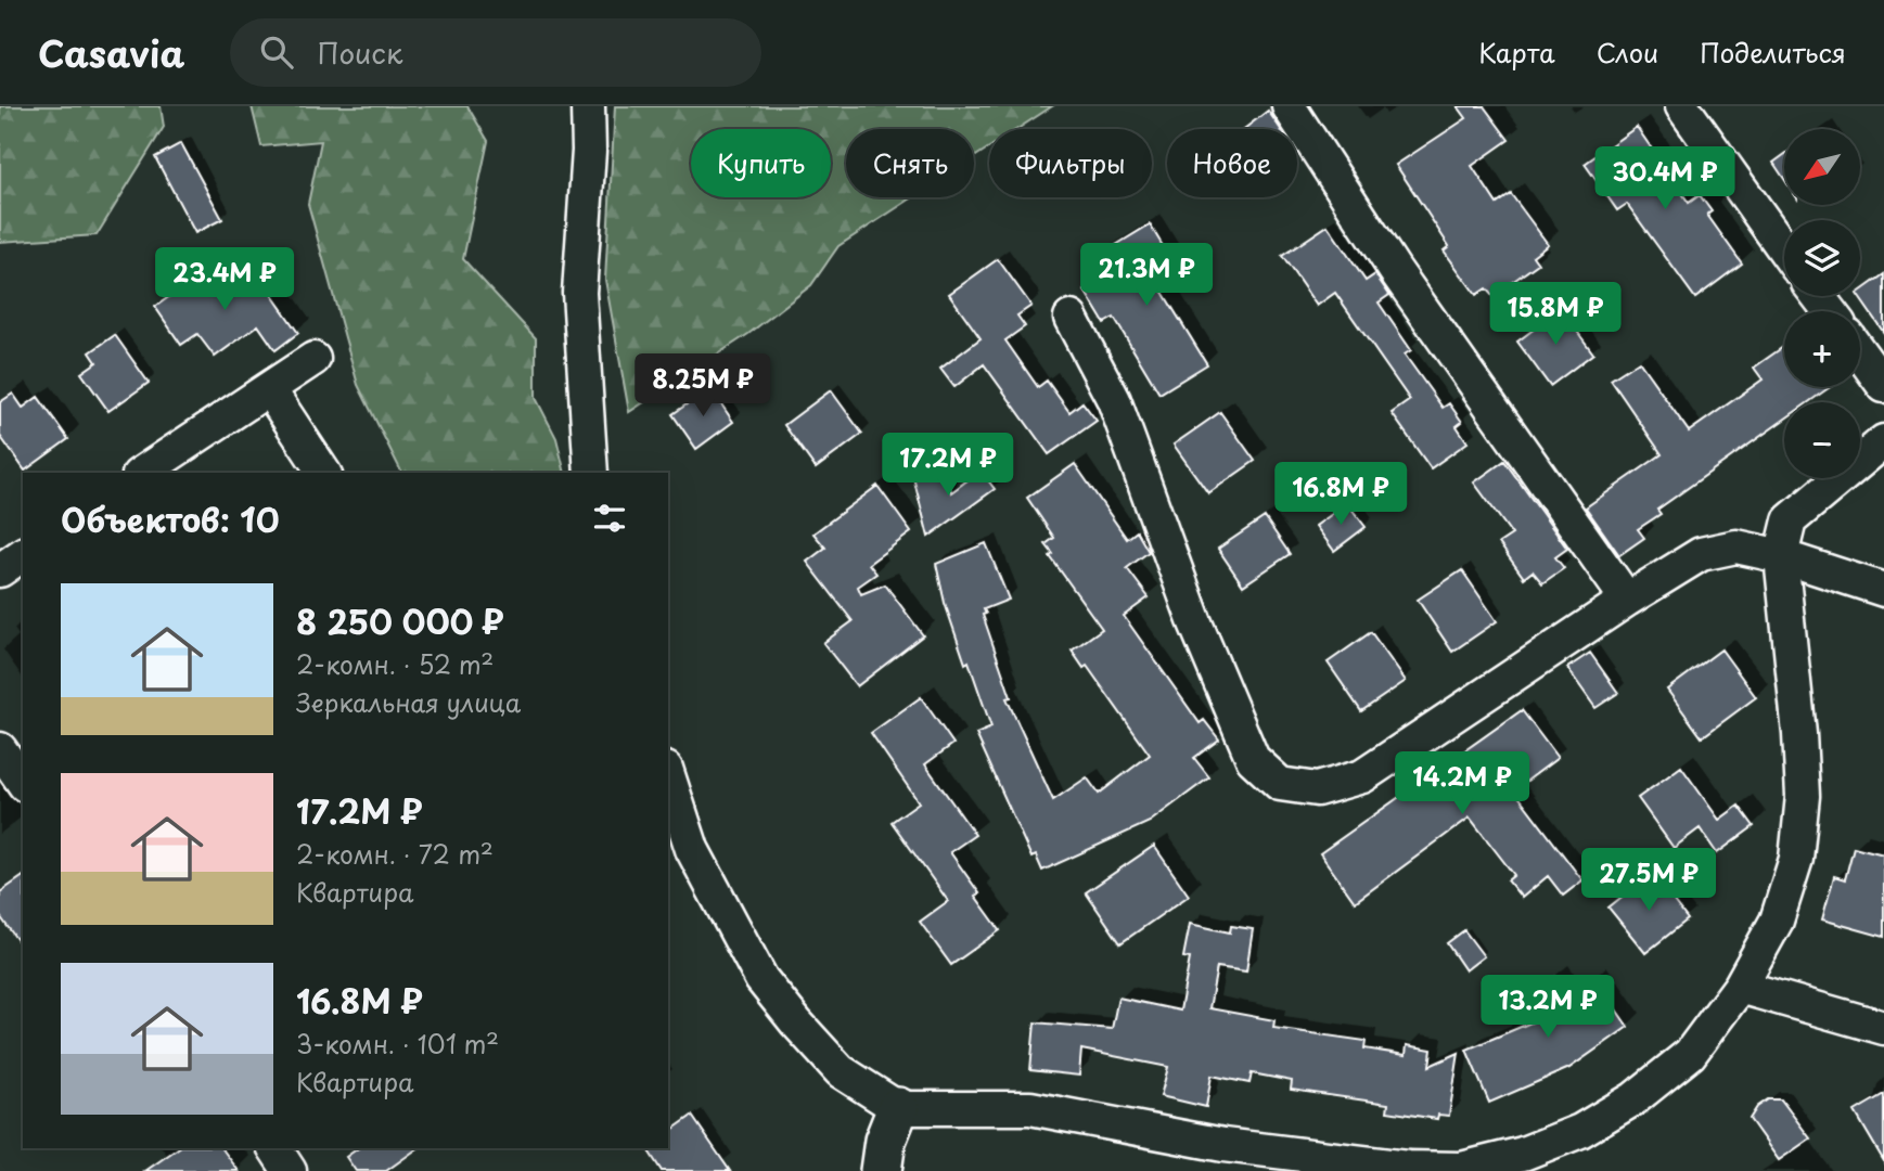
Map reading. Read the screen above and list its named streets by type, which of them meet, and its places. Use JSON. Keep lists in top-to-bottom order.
{
  "north": "bottom left",
  "page": {
    "header": "Casavia",
    "search": "Поиск",
    "nav": ["Карта", "Слои", "Поделиться"],
    "map_buttons": ["+", "−"],
    "chip": [
      "Купить",
      "Снять",
      "Фильтры",
      "Новое"
    ],
    "price": [
      "30.4M ₽",
      "21.3M ₽",
      "23.4M ₽",
      "15.8M ₽",
      "8.25M ₽",
      "17.2M ₽",
      "16.8M ₽",
      "14.2M ₽",
      "27.5M ₽",
      "13.2M ₽"
    ],
    "heading": "Объектов: 10",
    "list": [
      {
        "name": "8 250 000 ₽",
        "note": "2-комн. · 52 m² · Зеркальная улица"
      },
      {
        "name": "17.2M ₽",
        "note": "2-комн. · 72 m² · Квартира"
      },
      {
        "name": "16.8M ₽",
        "note": "3-комн. · 101 m² · Квартира"
      }
    ]
  }
}
